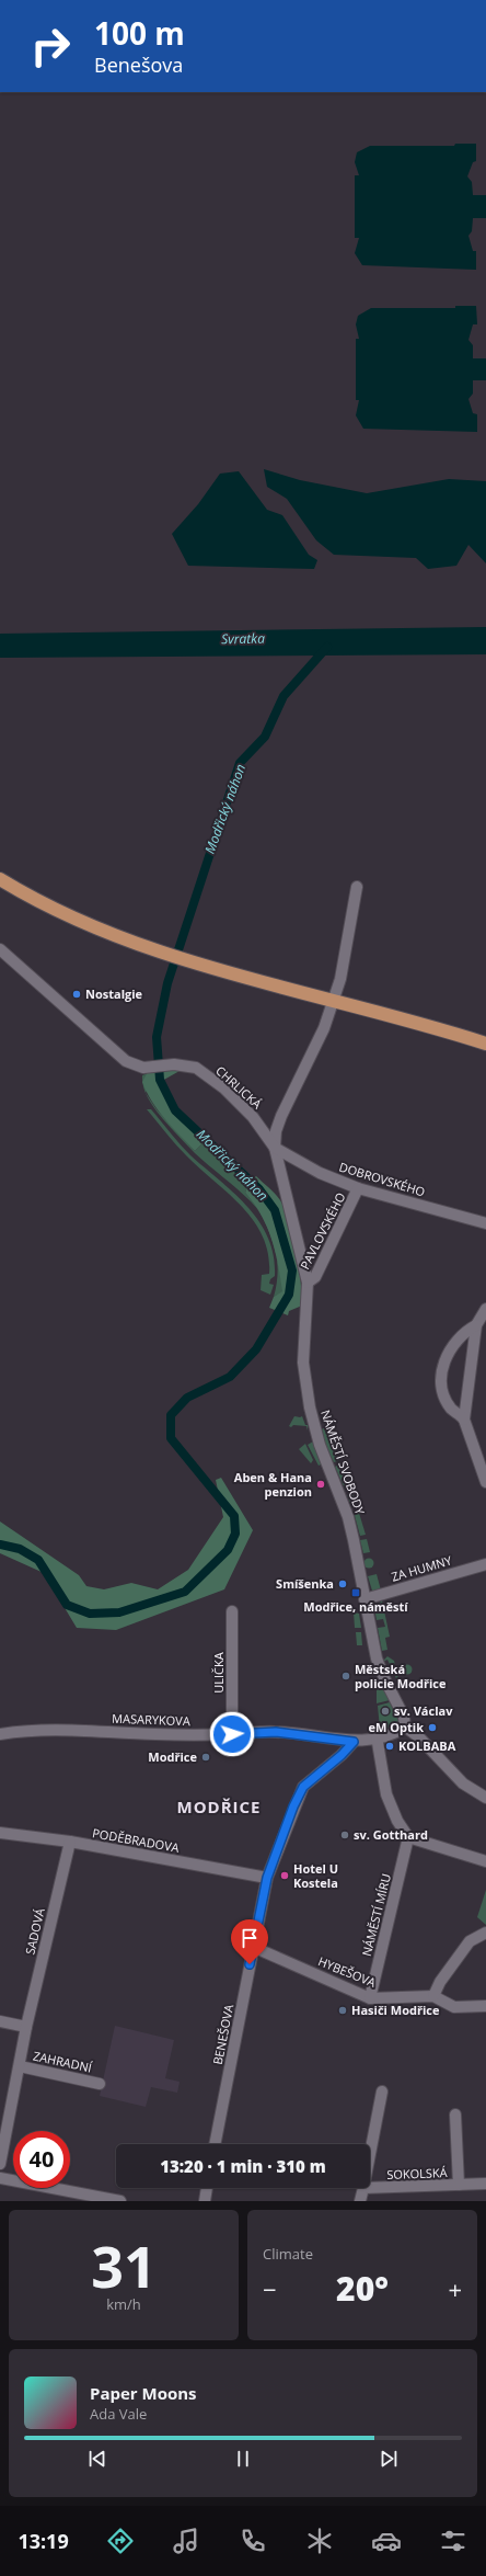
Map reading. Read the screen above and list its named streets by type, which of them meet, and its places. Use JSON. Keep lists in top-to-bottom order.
{
  "streets": {
    "street": [
      "CHRLICKÁ",
      "DOBROVSKÉHO",
      "PAVLOVSKÉHO",
      "NÁMĚSTÍ SVOBODY",
      "ZA HUMNY",
      "ULIČKA",
      "MASARYKOVA",
      "PODĚBRADOVA",
      "NÁMĚSTÍ MÍRU",
      "SADOVÁ",
      "HYBEŠOVA",
      "BENEŠOVA",
      "ZAHRADNÍ",
      "SOKOLSKÁ"
    ]
  },
  "crossings": [
    ["CHRLICKÁ", "DOBROVSKÉHO"],
    ["CHRLICKÁ", "NÁMĚSTÍ SVOBODY"],
    ["DOBROVSKÉHO", "PAVLOVSKÉHO"],
    ["DOBROVSKÉHO", "NÁMĚSTÍ SVOBODY"],
    ["PAVLOVSKÉHO", "NÁMĚSTÍ SVOBODY"],
    ["NÁMĚSTÍ SVOBODY", "ZA HUMNY"],
    ["ULIČKA", "MASARYKOVA"],
    ["MASARYKOVA", "BENEŠOVA"],
    ["PODĚBRADOVA", "SADOVÁ"],
    ["PODĚBRADOVA", "BENEŠOVA"],
    ["NÁMĚSTÍ MÍRU", "HYBEŠOVA"],
    ["SADOVÁ", "ZAHRADNÍ"],
    ["HYBEŠOVA", "BENEŠOVA"]
  ],
  "districts": ["MODŘICE"],
  "water": ["Svratka", "Modřický náhon"],
  "places": {
    "other": [
      "Nostalgie",
      "Aben & Hana penzion",
      "Smíšenka",
      "Městská policie Modřice",
      "sv. Václav",
      "eM Optik",
      "KOLBABA",
      "Modřice",
      "sv. Gotthard",
      "Hotel U Kostela",
      "Hasiči Modřice"
    ],
    "transit": ["Modřice, náměstí"]
  },
  "page": {
    "turn": ["100 m", "Benešova"],
    "limit": "40",
    "trip": "13:20 · 1 min · 310 m",
    "tile": [
      ["31", "km/h"],
      "Climate"
    ],
    "heat": ["−", "20°", "+"],
    "song": ["Paper Moons", "Ada Vale"],
    "tabs": "13:19"
  }
}
